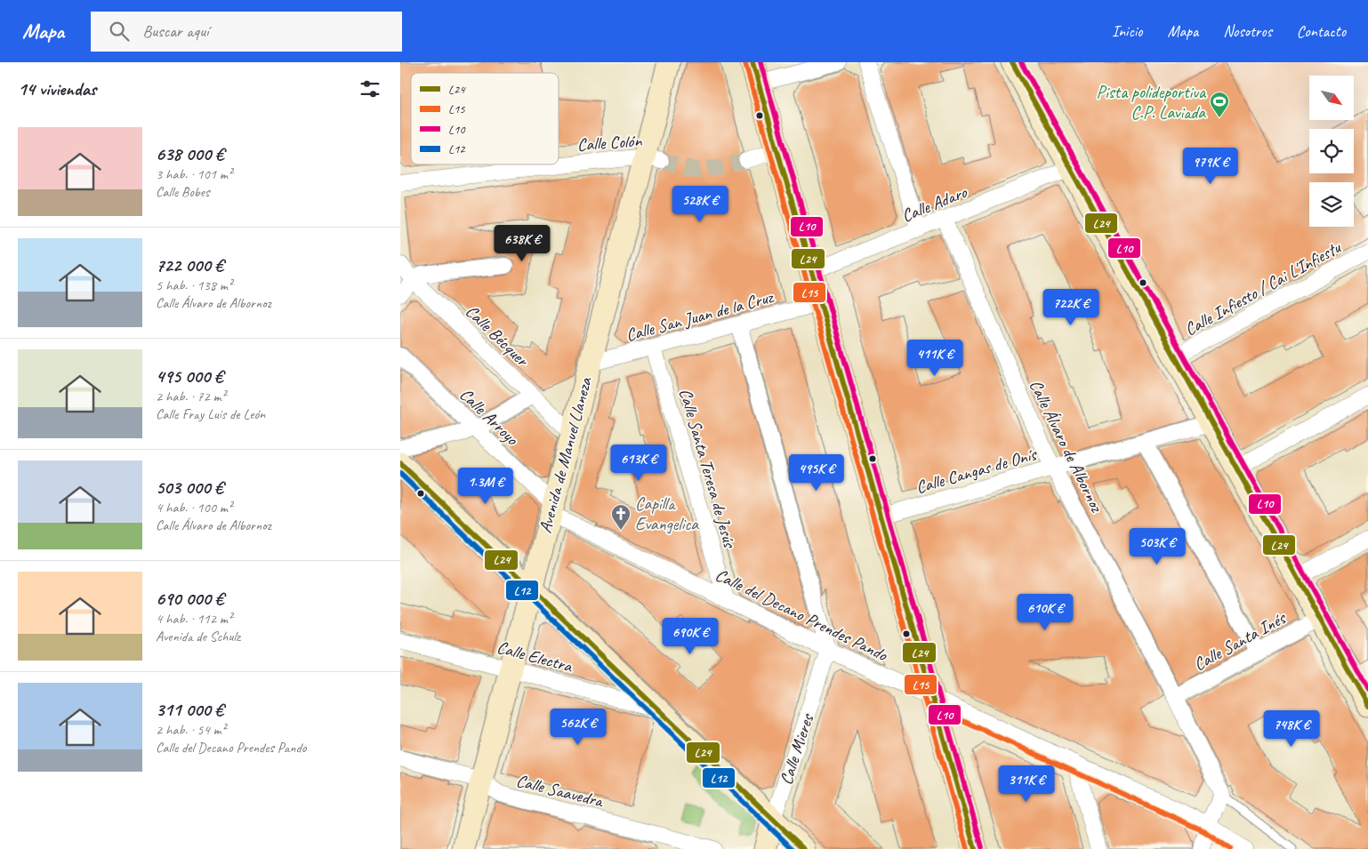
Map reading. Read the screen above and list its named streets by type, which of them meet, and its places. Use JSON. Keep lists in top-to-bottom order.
{
  "streets": {
    "street": [
      "Calle Colón",
      "Calle Adaro",
      "Calle Infiesto / Cai L'Infiestu",
      "Calle San Juan de la Cruz",
      "Calle Bécquer",
      "Calle Arroyo",
      "Calle Álvaro de Albornoz",
      "Avenida de Manuel Llaneza",
      "Calle Santa Teresa de Jesús",
      "Calle Cangas de Onís",
      "Calle del Decano Prendes Pando",
      "Calle Santa Inés",
      "Calle Electra",
      "Calle Mieres",
      "Calle Saavedra"
    ]
  },
  "crossings": [
    ["Calle Colón", "Avenida de Manuel Llaneza"],
    ["Calle Adaro", "Calle Álvaro de Albornoz"],
    ["Calle San Juan de la Cruz", "Avenida de Manuel Llaneza"],
    ["Calle San Juan de la Cruz", "Calle Santa Teresa de Jesús"],
    ["Calle Bécquer", "Avenida de Manuel Llaneza"],
    ["Calle Arroyo", "Avenida de Manuel Llaneza"],
    ["Calle Arroyo", "Calle del Decano Prendes Pando"],
    ["Calle Álvaro de Albornoz", "Calle Cangas de Onís"],
    ["Calle Álvaro de Albornoz", "Calle Santa Inés"],
    ["Avenida de Manuel Llaneza", "Calle del Decano Prendes Pando"],
    ["Avenida de Manuel Llaneza", "Calle Electra"],
    ["Avenida de Manuel Llaneza", "Calle Saavedra"],
    ["Calle Santa Teresa de Jesús", "Calle del Decano Prendes Pando"],
    ["Calle del Decano Prendes Pando", "Calle Mieres"]
  ],
  "places": {
    "sports": ["Pista polideportiva C.P. Laviada"],
    "church": ["Capilla Evangelica"]
  },
  "lines": [
    "transit line L24",
    "transit line L10",
    "transit line L15",
    "transit line L12"
  ],
  "legend": [
    "L24",
    "L15",
    "L10",
    "L12"
  ],
  "north": "bottom right",
  "page": {
    "header": "Mapa",
    "search": "Buscar aquí",
    "nav": [
      "Inicio",
      "Mapa",
      "Nosotros",
      "Contacto"
    ],
    "heading": "14 viviendas",
    "list": [
      {
        "name": "638 000 €",
        "note": "3 hab. · 101 m² · Calle Bobes"
      },
      {
        "name": "722 000 €",
        "note": "5 hab. · 138 m² · Calle Álvaro de Albornoz"
      },
      {
        "name": "495 000 €",
        "note": "2 hab. · 72 m² · Calle Fray Luis de León"
      },
      {
        "name": "503 000 €",
        "note": "4 hab. · 100 m² · Calle Álvaro de Albornoz"
      },
      {
        "name": "690 000 €",
        "note": "4 hab. · 112 m² · Avenida de Schulz"
      },
      {
        "name": "311 000 €",
        "note": "2 hab. · 54 m² · Calle del Decano Prendes Pando"
      }
    ],
    "price": [
      "979K €",
      "528K €",
      "638K €",
      "722K €",
      "411K €",
      "613K €",
      "495K €",
      "1.3M €",
      "503K €",
      "610K €",
      "690K €",
      "562K €",
      "748K €",
      "311K €"
    ]
  }
}
